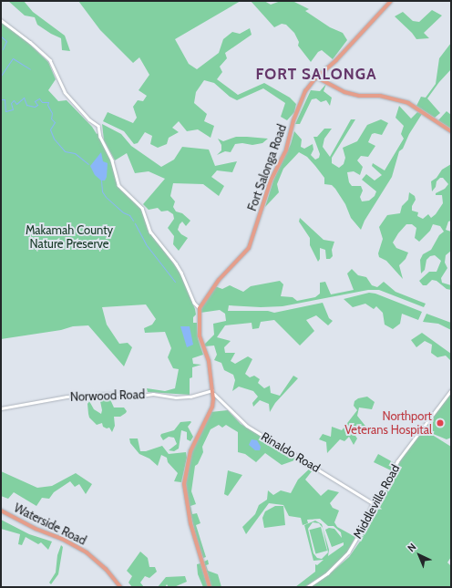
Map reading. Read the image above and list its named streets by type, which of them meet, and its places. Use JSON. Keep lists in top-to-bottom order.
{
  "streets": {
    "main road": ["Fort Salonga Road", "Waterside Road"],
    "street": ["Norwood Road", "Rinaldo Road", "Middleville Road"]
  },
  "crossings": [
    ["Norwood Road", "Rinaldo Road"],
    ["Rinaldo Road", "Middleville Road"]
  ],
  "districts": ["FORT SALONGA"],
  "parks": ["Makamah County Nature Preserve"],
  "places": ["Northport Veterans Hospital"],
  "north": "top left"
}
